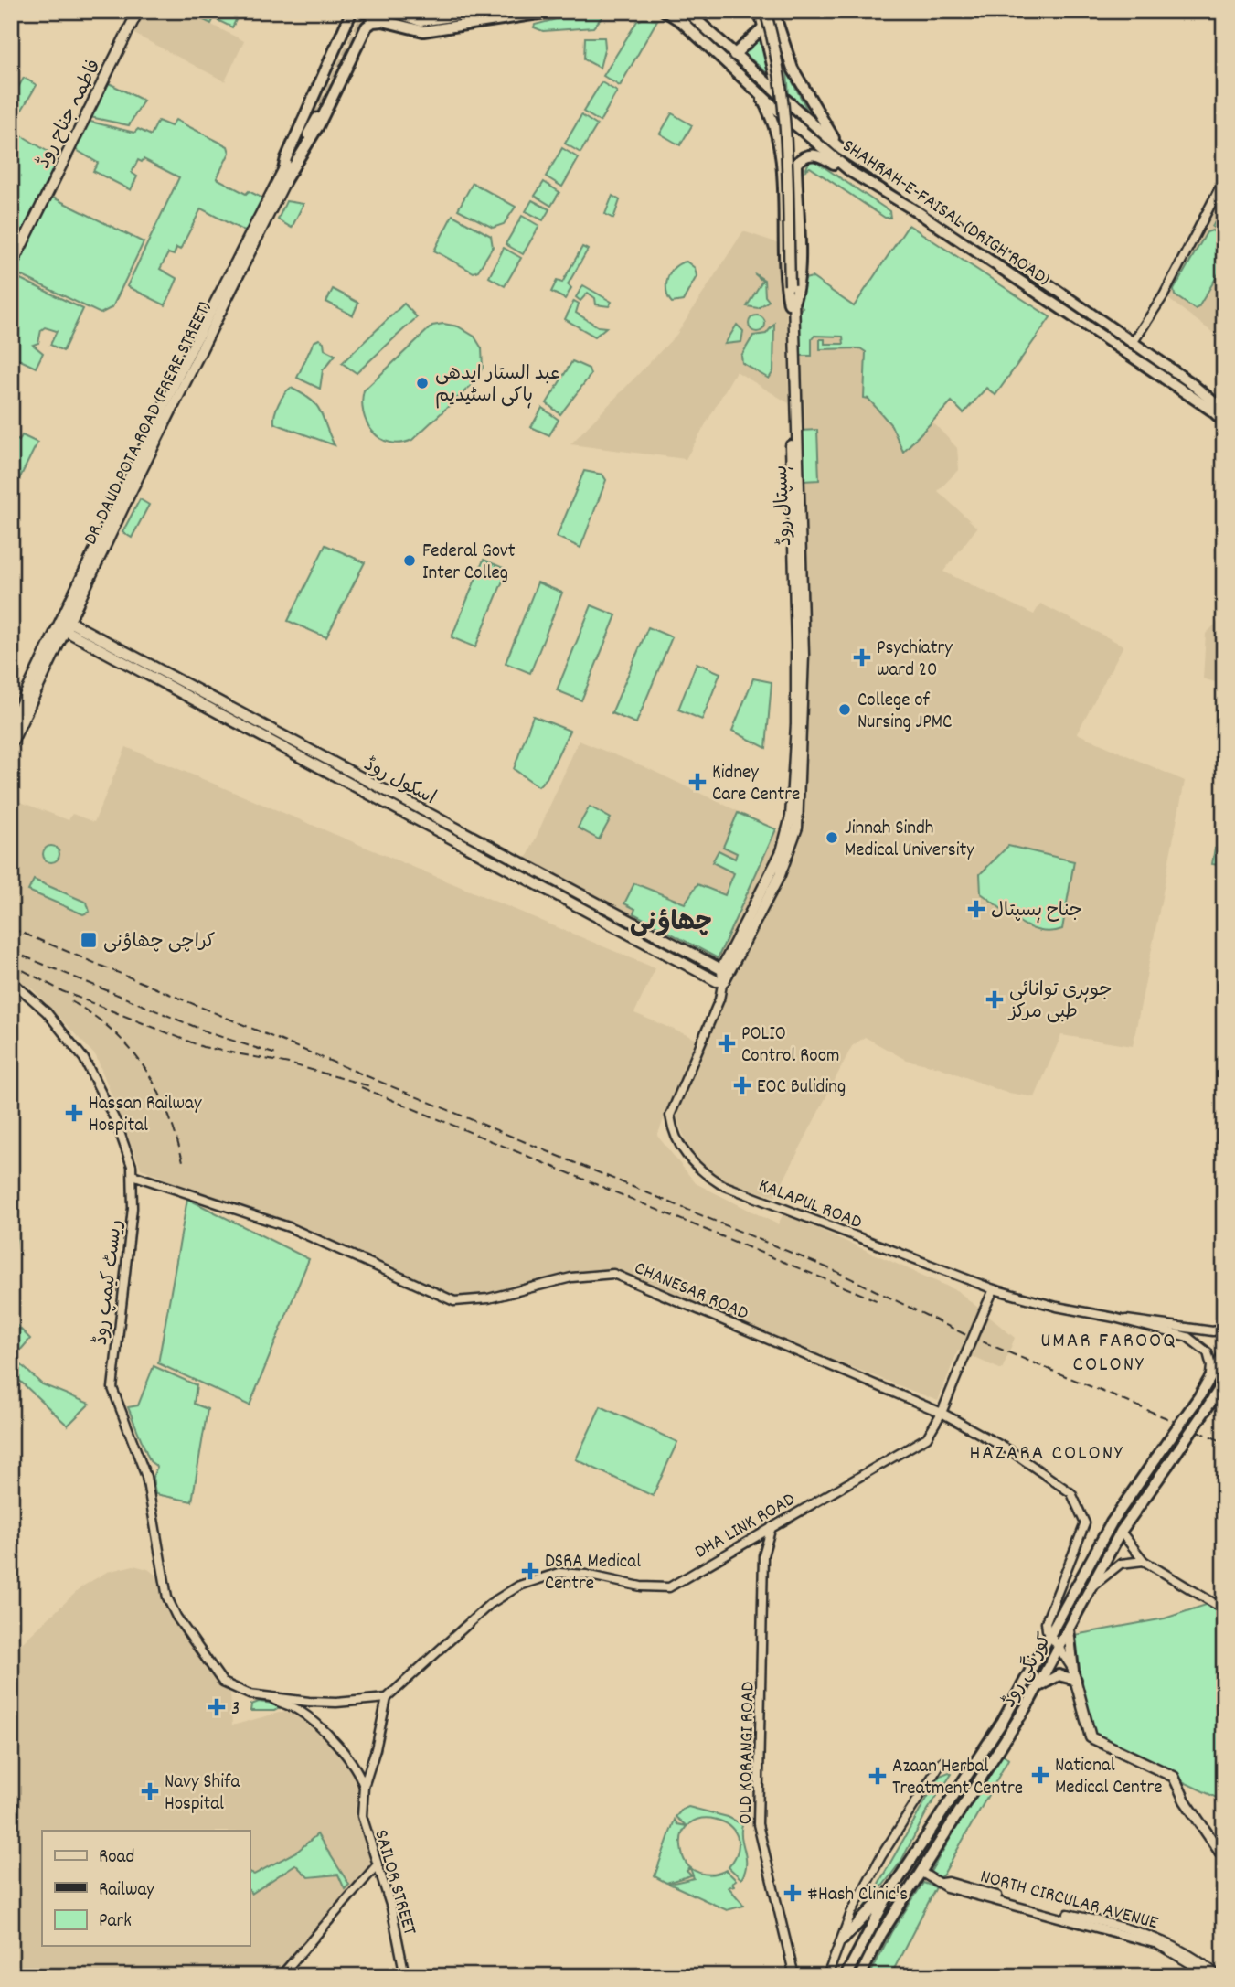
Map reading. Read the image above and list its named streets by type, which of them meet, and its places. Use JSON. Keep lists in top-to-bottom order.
{
  "streets": {
    "main road": [
      "فاطمہ جناح روڈ",
      "SHAHRAH-E-FAISAL (DRIGH ROAD)",
      "DR. DAUD POTA ROAD (FRERE STREET)",
      "ہسپتال روڈ",
      "اسکول روڈ",
      "کورنگی روڈ"
    ],
    "street": [
      "KALAPUL ROAD",
      "ریسٹ کیمپ روڈ",
      "CHANESAR ROAD",
      "DHA LINK ROAD",
      "OLD KORANGI ROAD",
      "SAILOR STREET",
      "NORTH CIRCULAR AVENUE"
    ]
  },
  "crossings": [
    ["DR. DAUD POTA ROAD (FRERE STREET)", "اسکول روڈ"],
    ["ہسپتال روڈ", "اسکول روڈ"],
    ["ہسپتال روڈ", "KALAPUL ROAD"],
    ["اسکول روڈ", "KALAPUL ROAD"],
    ["KALAPUL ROAD", "DHA LINK ROAD"],
    ["ریسٹ کیمپ روڈ", "CHANESAR ROAD"],
    ["CHANESAR ROAD", "DHA LINK ROAD"],
    ["CHANESAR ROAD", "کورنگی روڈ"],
    ["DHA LINK ROAD", "OLD KORANGI ROAD"],
    ["DHA LINK ROAD", "SAILOR STREET"],
    ["کورنگی روڈ", "NORTH CIRCULAR AVENUE"]
  ],
  "districts": ["چھاؤنی", "UMAR FAROOQ COLONY", "HAZARA COLONY"],
  "places": {
    "other": [
      "عبد الستار ایدھی ہاکی اسٹیدیم",
      "Federal Govt Inter Colleg",
      "College of Nursing JPMC",
      "Jinnah Sindh Medical University"
    ],
    "health": [
      "Psychiatry ward 20",
      "Kidney Care Centre",
      "جناح ہسپتال",
      "جوہری توانائی طبی مرکز",
      "POLIO Control Room",
      "EOC Buliding",
      "Hassan Railway Hospital",
      "DSRA Medical Centre",
      "3",
      "National Medical Centre",
      "Azaan Herbal Treatment Centre",
      "Navy Shifa Hospital",
      "#Hash Clinic's"
    ],
    "transit": ["کراچی چھاؤنی"]
  },
  "legend": ["Road", "Railway", "Park"]
}
